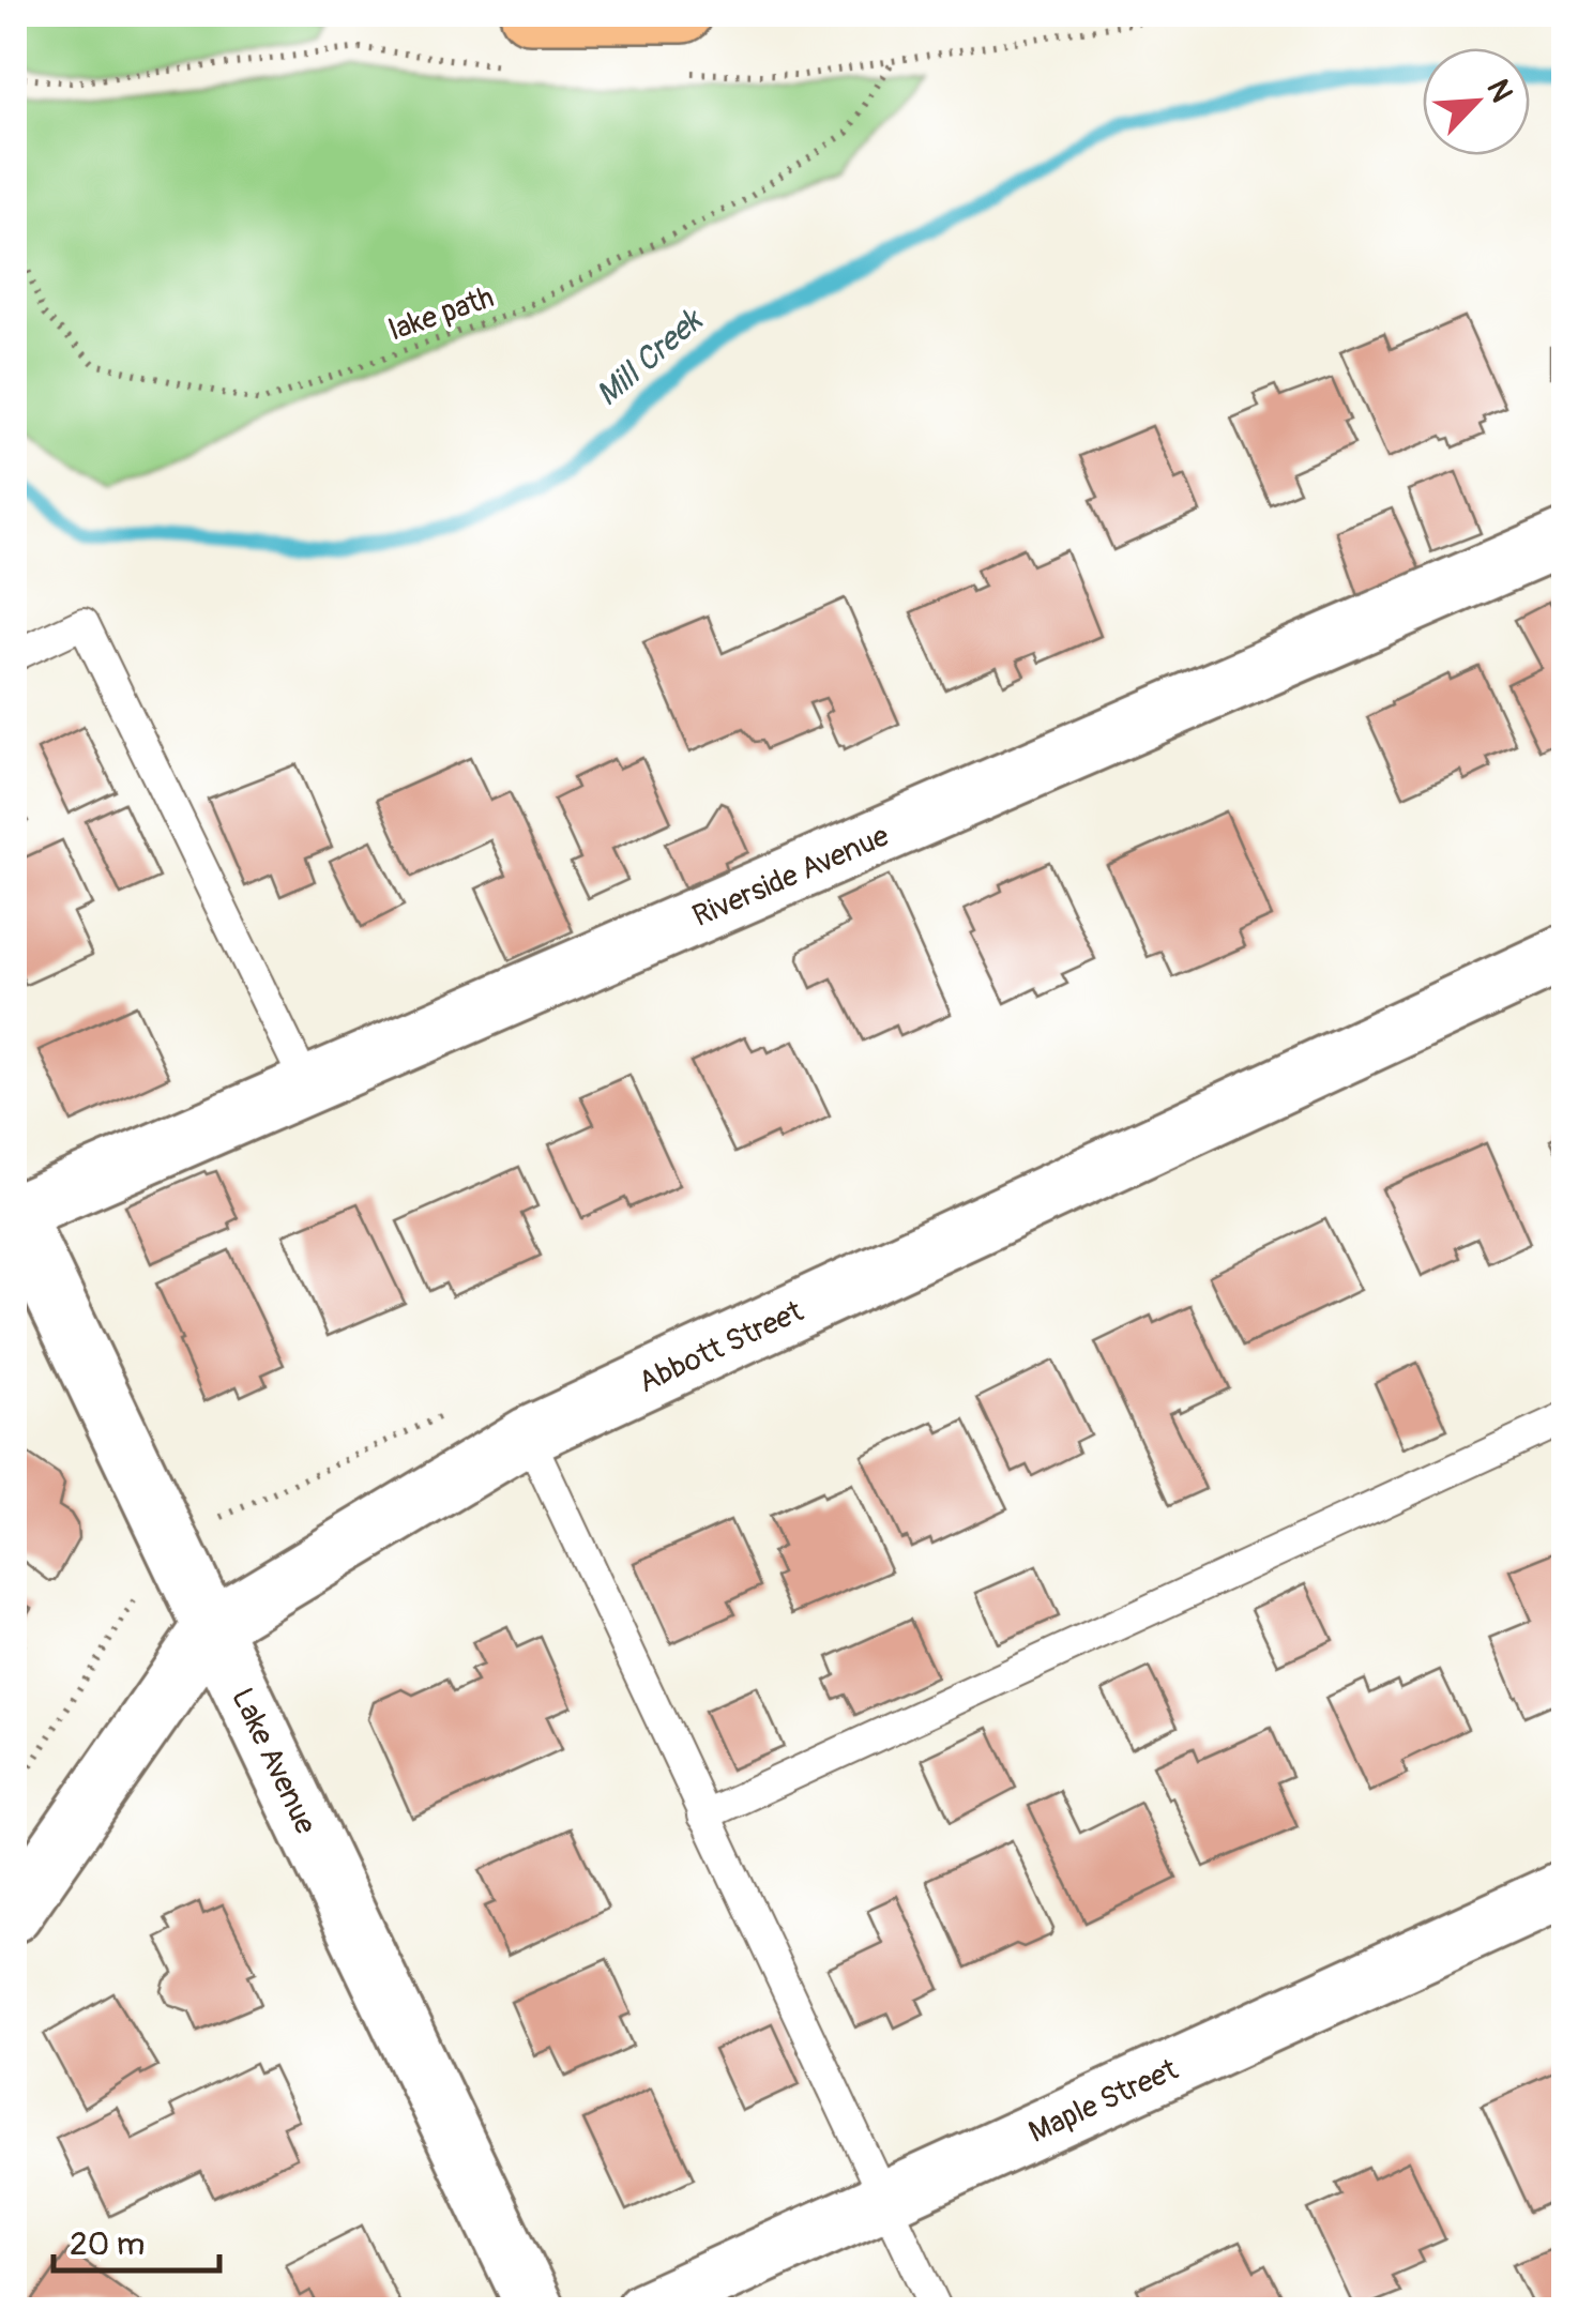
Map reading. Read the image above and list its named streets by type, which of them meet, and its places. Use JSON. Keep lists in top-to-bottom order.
{
  "streets": {
    "street": [
      "Riverside Avenue",
      "Abbott Street",
      "Lake Avenue",
      "Maple Street"
    ],
    "path": ["lake path"]
  },
  "crossings": [
    ["Riverside Avenue", "Lake Avenue"],
    ["Abbott Street", "Lake Avenue"]
  ],
  "water": ["Mill Creek"],
  "scale_bar": "20 m",
  "north": "top right"
}
